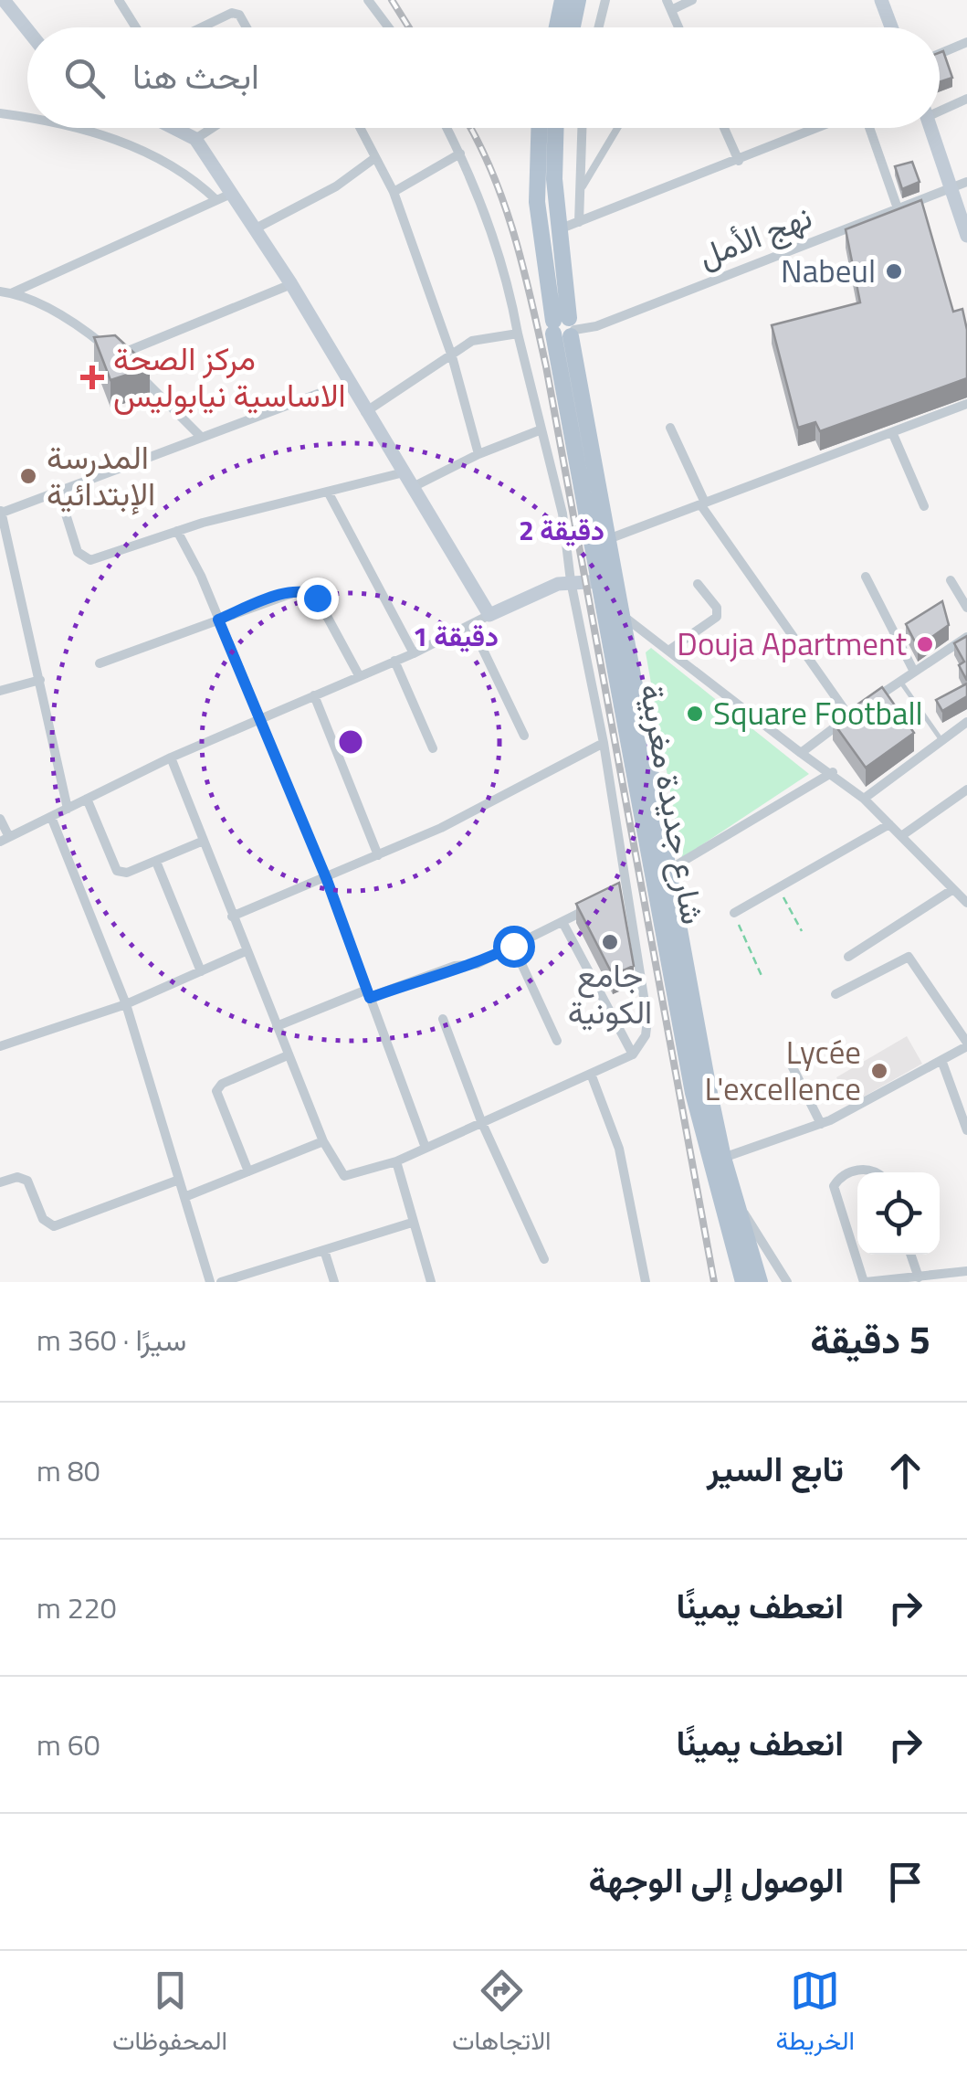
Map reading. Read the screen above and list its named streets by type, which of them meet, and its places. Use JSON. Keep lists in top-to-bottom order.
{
  "streets": {
    "main road": ["شارع جديدة مغربية"],
    "street": ["نهج الأمل"]
  },
  "crossings": [
    ["نهج الأمل", "شارع جديدة مغربية"]
  ],
  "places": {
    "other": [
      "Nabeul",
      "المدرسة الإبتدائية",
      "Douja Apartment",
      "Square Football",
      "جامع الكونية",
      "Lycée L'excellence"
    ],
    "health": ["مركز الصحة الاساسية نيابوليس"]
  },
  "page": {
    "search": "ابحث هنا",
    "heading": ["5 دقيقة", "سيرًا · 360 m"],
    "list": [
      ["تابع السير", "80 m"],
      ["انعطف يمينًا", "220 m"],
      ["انعطف يمينًا", "60 m"],
      "الوصول إلى الوجهة"
    ],
    "nav": ["الخريطة", "الاتجاهات", "المحفوظات"]
  },
  "rings": ["2 دقيقة", "1 دقيقة"]
}
